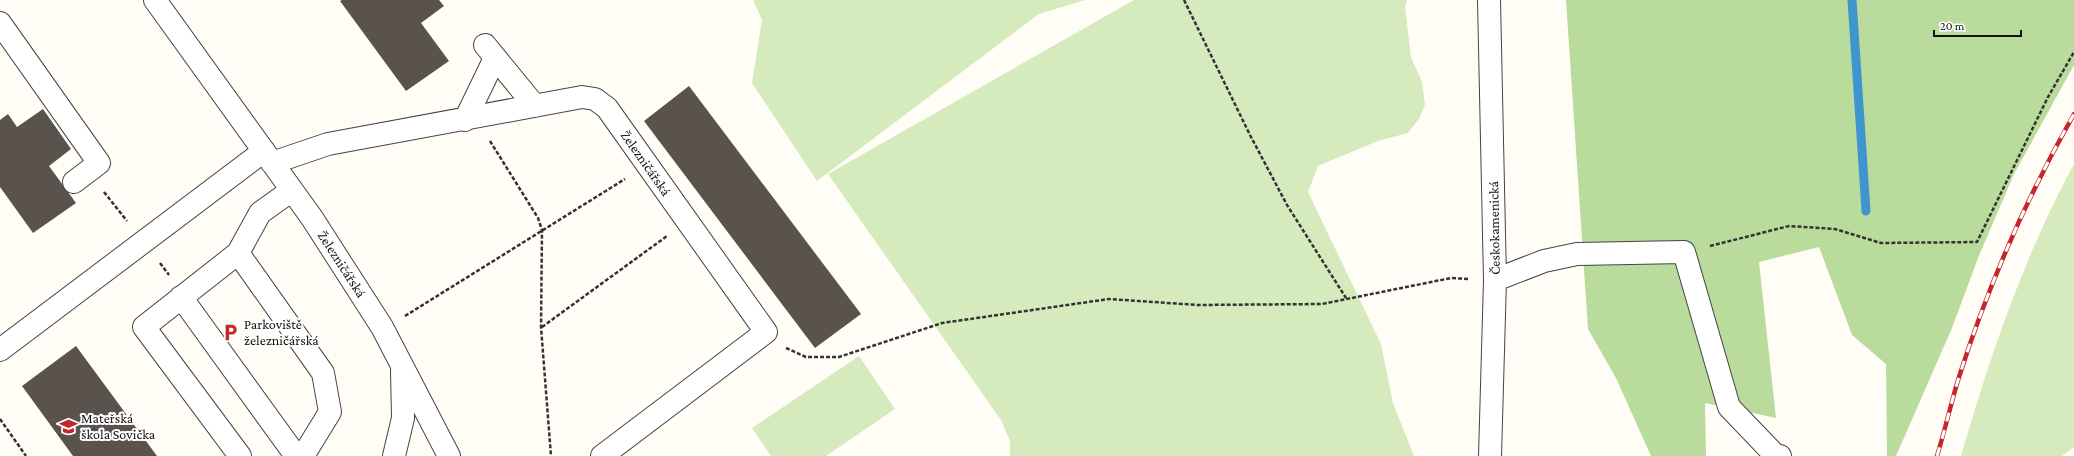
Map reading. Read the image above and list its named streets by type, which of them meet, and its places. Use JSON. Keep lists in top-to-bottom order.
{
  "streets": {
    "street": ["Železničářská", "Českokamenická"]
  },
  "places": {
    "parking": ["Parkoviště železničářská"],
    "school or university": ["Mateřská škola Sovička"]
  },
  "scale_bar": "20 m"
}
